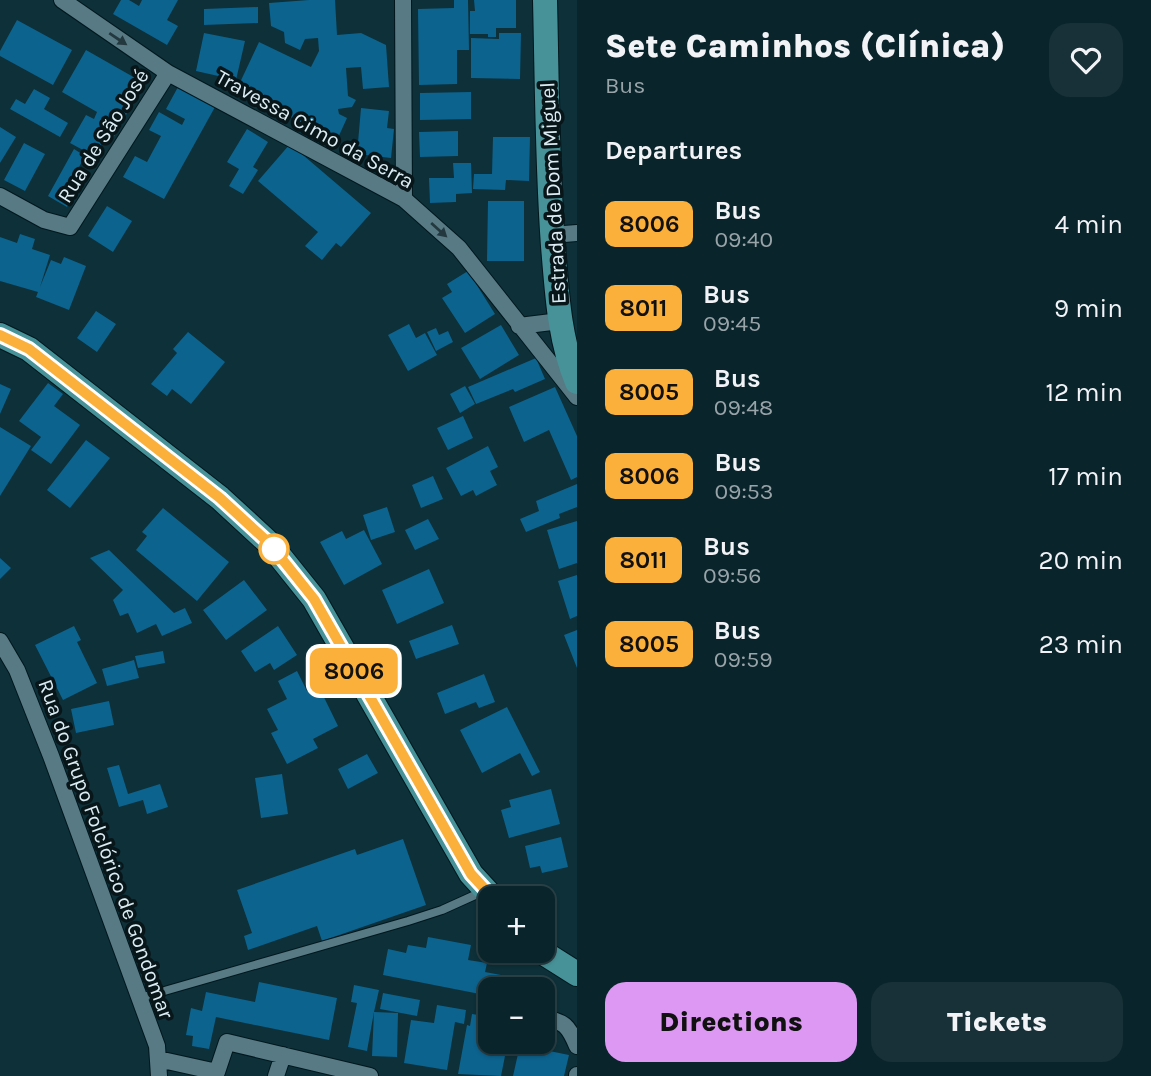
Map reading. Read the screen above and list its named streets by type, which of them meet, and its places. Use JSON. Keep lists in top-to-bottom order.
{
  "streets": {
    "main road": ["Estrada de Dom Miguel"],
    "street": ["Travessa Cimo da Serra", "Rua de São José", "Rua do Grupo Folclórico de Gondomar"]
  },
  "crossings": [
    ["Travessa Cimo da Serra", "Rua de São José"]
  ],
  "one_way": ["Travessa Cimo da Serra"],
  "lines": ["bus line 8006"],
  "page": {
    "on_map": "8006",
    "heading": [
      ["Sete Caminhos (Clínica)", "Bus"],
      "Departures"
    ],
    "list": [
      {
        "mark": "8006",
        "name": "Bus",
        "note": "09:40",
        "value": "4 min"
      },
      {
        "mark": "8011",
        "name": "Bus",
        "note": "09:45",
        "value": "9 min"
      },
      {
        "mark": "8005",
        "name": "Bus",
        "note": "09:48",
        "value": "12 min"
      },
      {
        "mark": "8006",
        "name": "Bus",
        "note": "09:53",
        "value": "17 min"
      },
      {
        "mark": "8011",
        "name": "Bus",
        "note": "09:56",
        "value": "20 min"
      },
      {
        "mark": "8005",
        "name": "Bus",
        "note": "09:59",
        "value": "23 min"
      }
    ],
    "map_buttons": ["+", "−"],
    "buttons": ["Directions", "Tickets"]
  }
}
